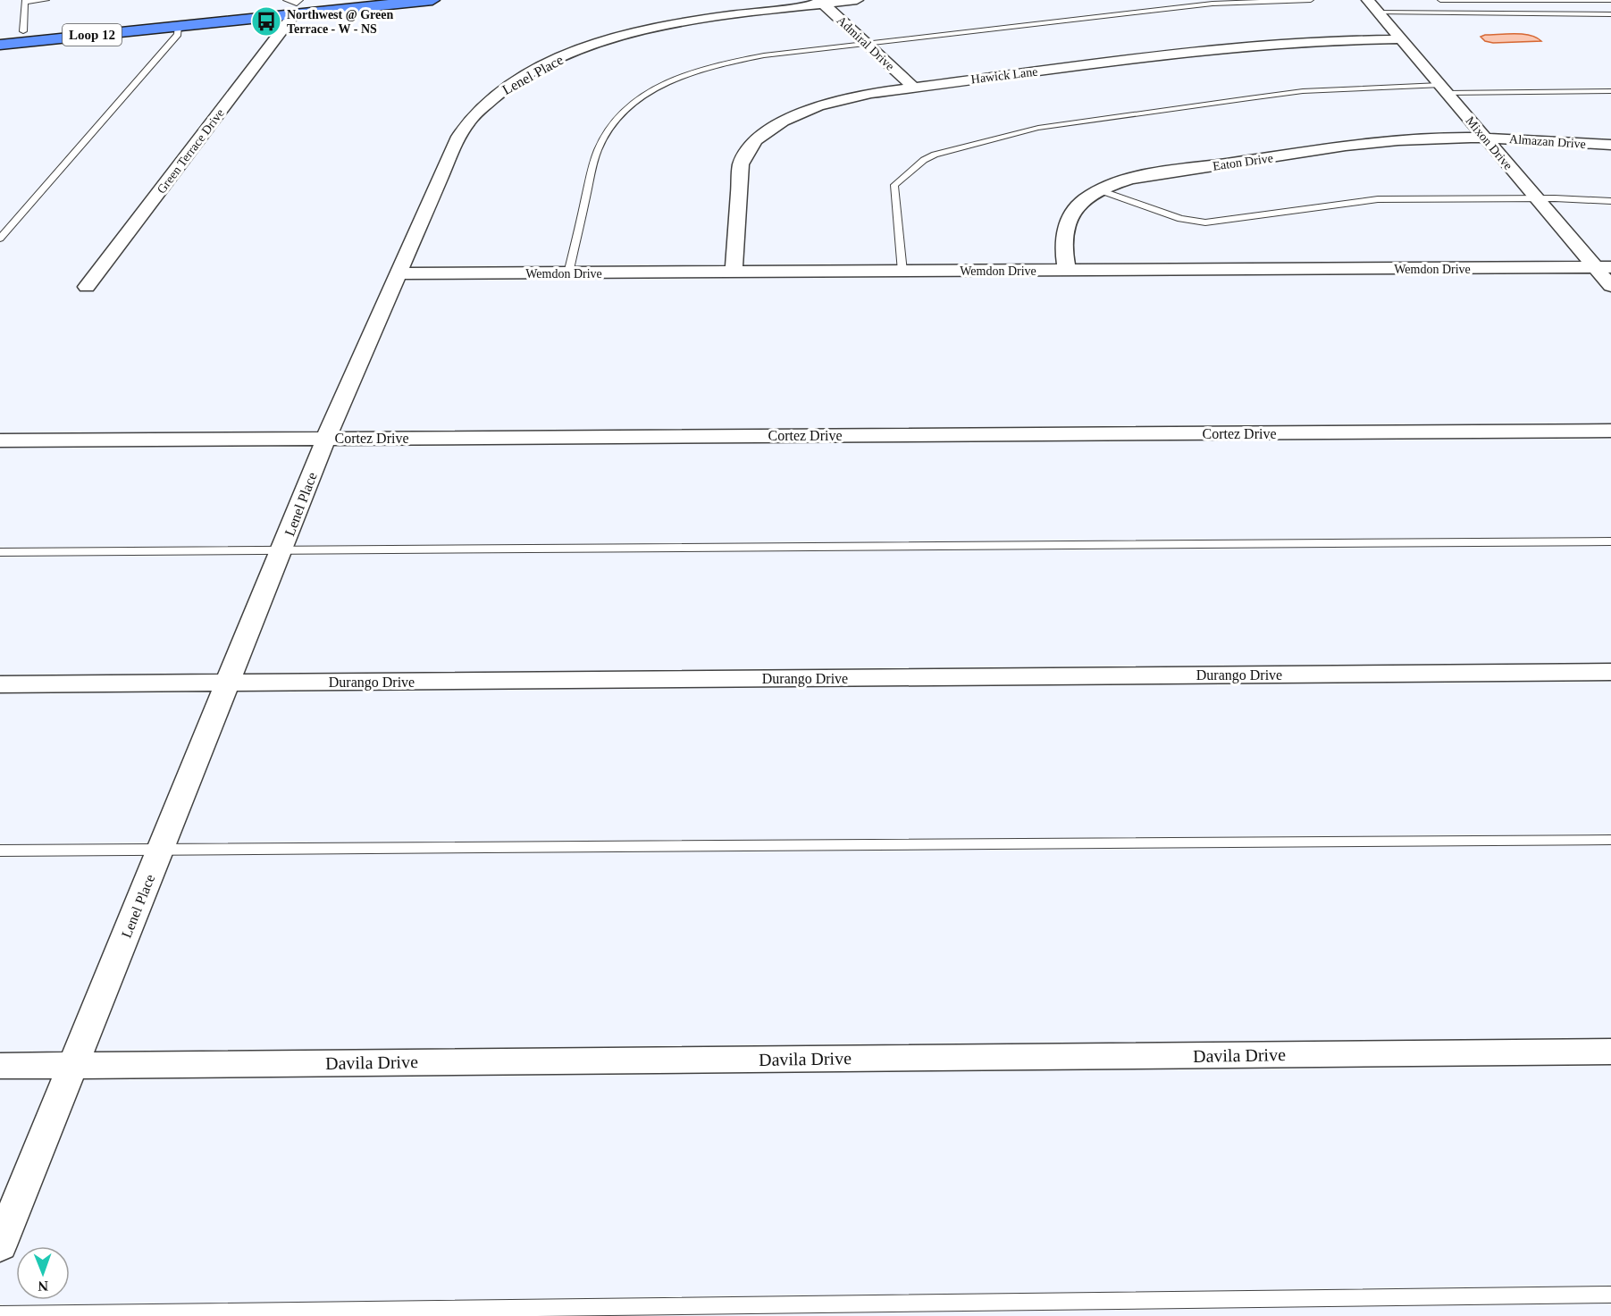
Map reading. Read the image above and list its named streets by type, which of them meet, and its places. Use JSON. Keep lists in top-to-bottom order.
{
  "streets": {
    "main road": ["Loop 12"],
    "street": [
      "Admiral Drive",
      "Lenel Place",
      "Hawick Lane",
      "Almazan Drive",
      "Mixon Drive",
      "Green Terrace Drive",
      "Eaton Drive",
      "Wemdon Drive",
      "Cortez Drive",
      "Durango Drive",
      "Davila Drive"
    ]
  },
  "crossings": [
    ["Loop 12", "Green Terrace Drive"],
    ["Admiral Drive", "Lenel Place"],
    ["Admiral Drive", "Hawick Lane"],
    ["Lenel Place", "Wemdon Drive"],
    ["Lenel Place", "Cortez Drive"],
    ["Lenel Place", "Durango Drive"],
    ["Lenel Place", "Davila Drive"],
    ["Hawick Lane", "Mixon Drive"],
    ["Hawick Lane", "Wemdon Drive"],
    ["Almazan Drive", "Mixon Drive"],
    ["Almazan Drive", "Eaton Drive"],
    ["Mixon Drive", "Eaton Drive"],
    ["Mixon Drive", "Wemdon Drive"],
    ["Eaton Drive", "Wemdon Drive"]
  ],
  "places": {
    "bus stop": ["Northwest @ Green Terrace - W - NS"]
  },
  "north": "bottom"
}
